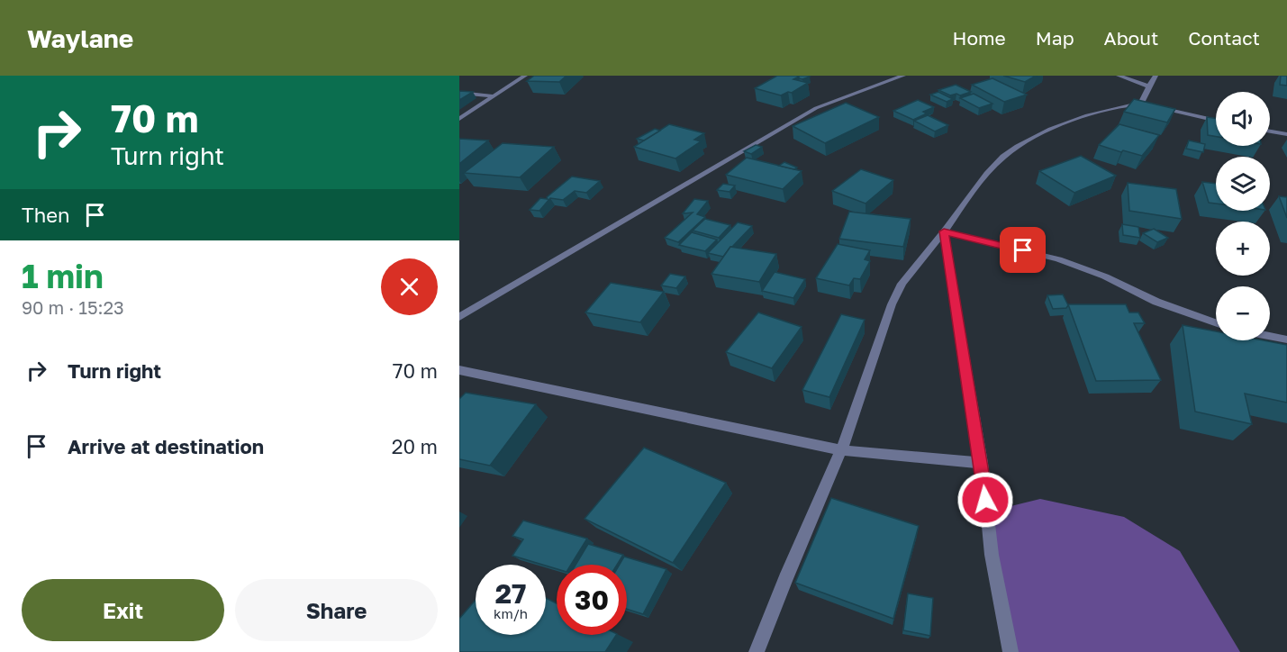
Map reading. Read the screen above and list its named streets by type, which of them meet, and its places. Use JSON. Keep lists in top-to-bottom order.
{
  "page": {
    "header": "Waylane",
    "nav": [
      "Home",
      "Map",
      "About",
      "Contact"
    ],
    "turn": ["70 m", "Turn right"],
    "map_buttons": ["+", "−"],
    "then": "Then",
    "heading": ["1 min", "90 m · 15:23"],
    "list": [
      {
        "name": "Turn right",
        "value": "70 m"
      },
      {
        "name": "Arrive at destination",
        "value": "20 m"
      }
    ],
    "speed": "27 km/h",
    "limit": "30",
    "buttons": ["Exit", "Share"]
  }
}
